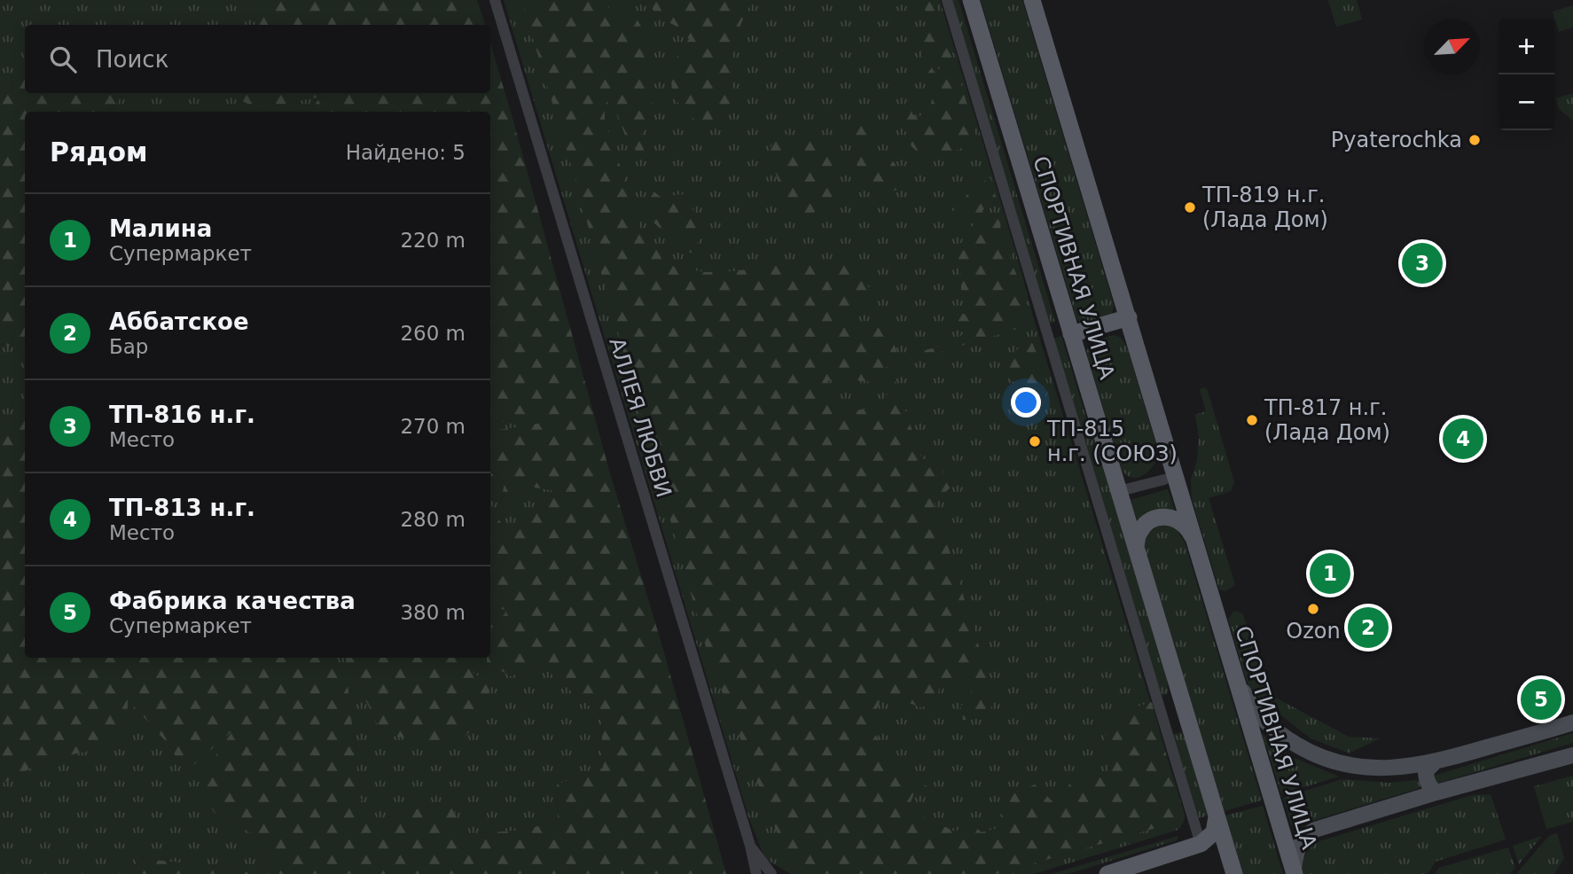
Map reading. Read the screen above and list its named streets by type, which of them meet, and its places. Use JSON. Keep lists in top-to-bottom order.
{
  "streets": {
    "main road": ["СПОРТИВНАЯ УЛИЦА"],
    "street": ["АЛЛЕЯ ЛЮБВИ"]
  },
  "places": [
    "Pyaterochka",
    "ТП-819 н.г. (Лада Дом)",
    "ТП-817 н.г. (Лада Дом)",
    "ТП-815 н.г. (СОЮЗ)",
    "Ozon"
  ],
  "north": "top right",
  "page": {
    "map_buttons": ["+", "−"],
    "search": "Поиск",
    "heading": ["Рядом", "Найдено: 5"],
    "list": [
      {
        "mark": "1",
        "name": "Малина",
        "note": "Супермаркет",
        "value": "220 m"
      },
      {
        "mark": "2",
        "name": "Аббатское",
        "note": "Бар",
        "value": "260 m"
      },
      {
        "mark": "3",
        "name": "ТП-816 н.г.",
        "note": "Место",
        "value": "270 m"
      },
      {
        "mark": "4",
        "name": "ТП-813 н.г.",
        "note": "Место",
        "value": "280 m"
      },
      {
        "mark": "5",
        "name": "Фабрика качества",
        "note": "Супермаркет",
        "value": "380 m"
      }
    ],
    "pins": [
      "3",
      "4",
      "1",
      "2",
      "5"
    ]
  }
}
